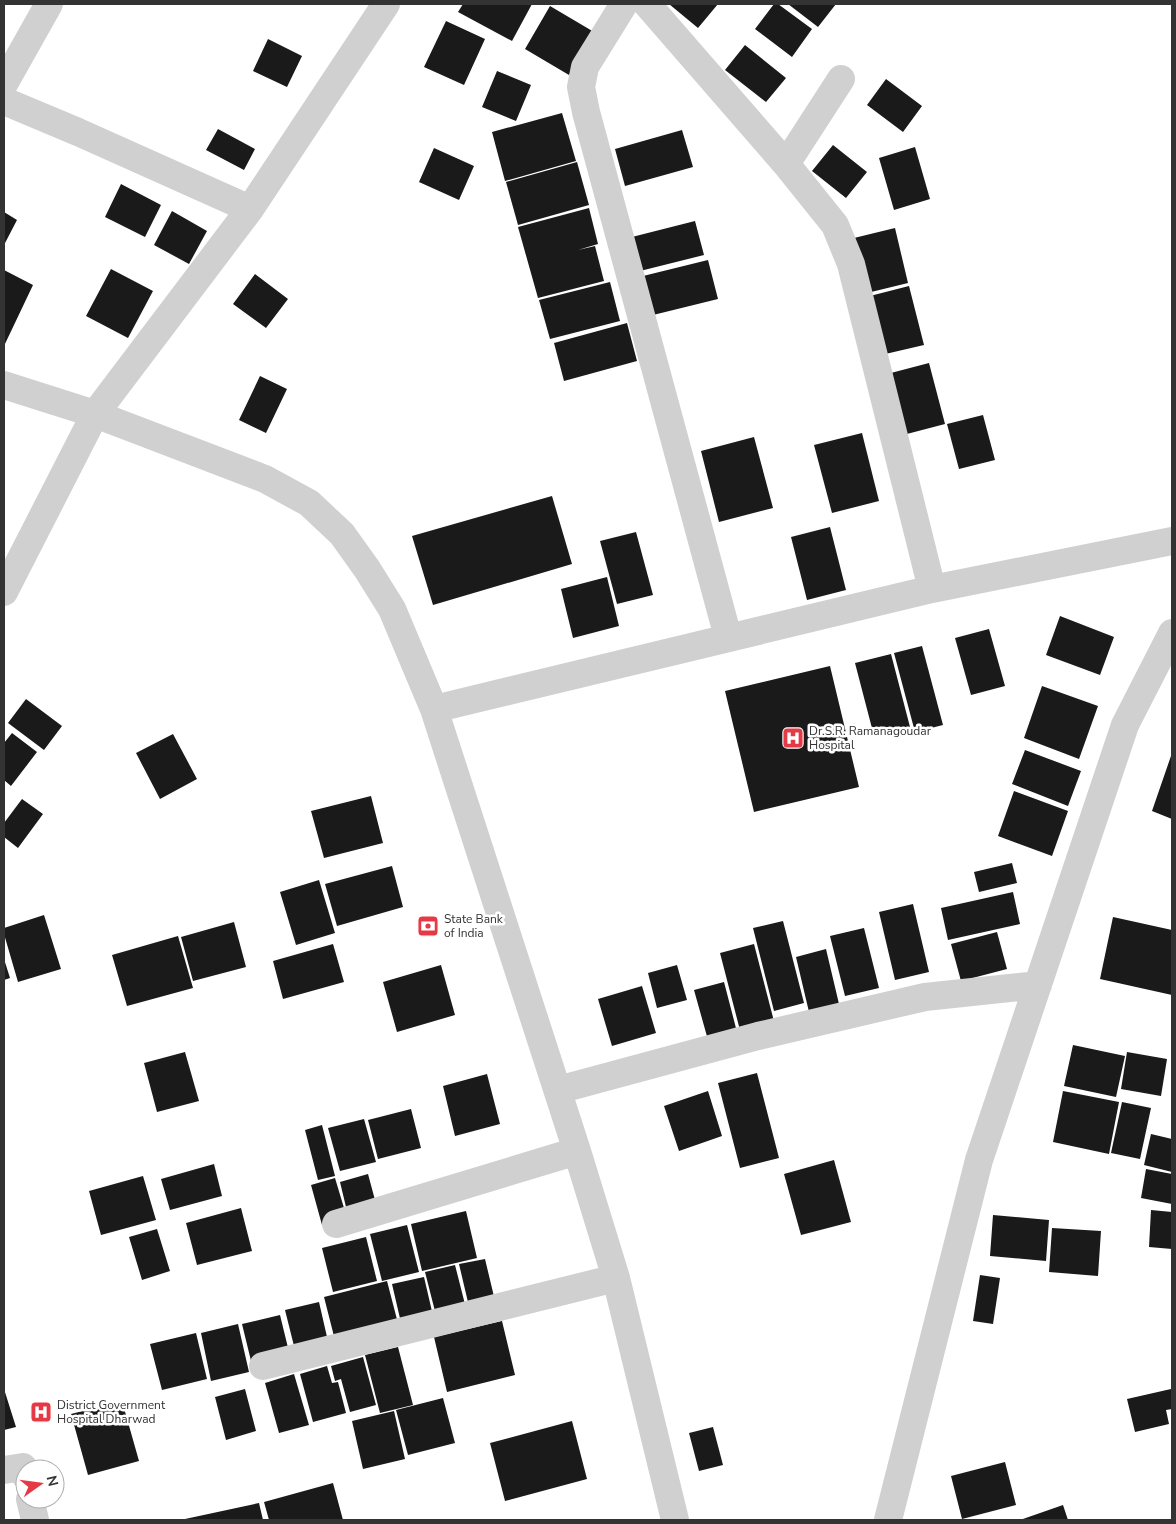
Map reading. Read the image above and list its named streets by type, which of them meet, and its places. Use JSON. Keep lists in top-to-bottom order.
{
  "places": {
    "hospital": ["Dr.S.R. Ramanagoudar Hospital", "District Government Hospital Dharwad"],
    "bank": ["State Bank of India"]
  },
  "north": "right"
}
